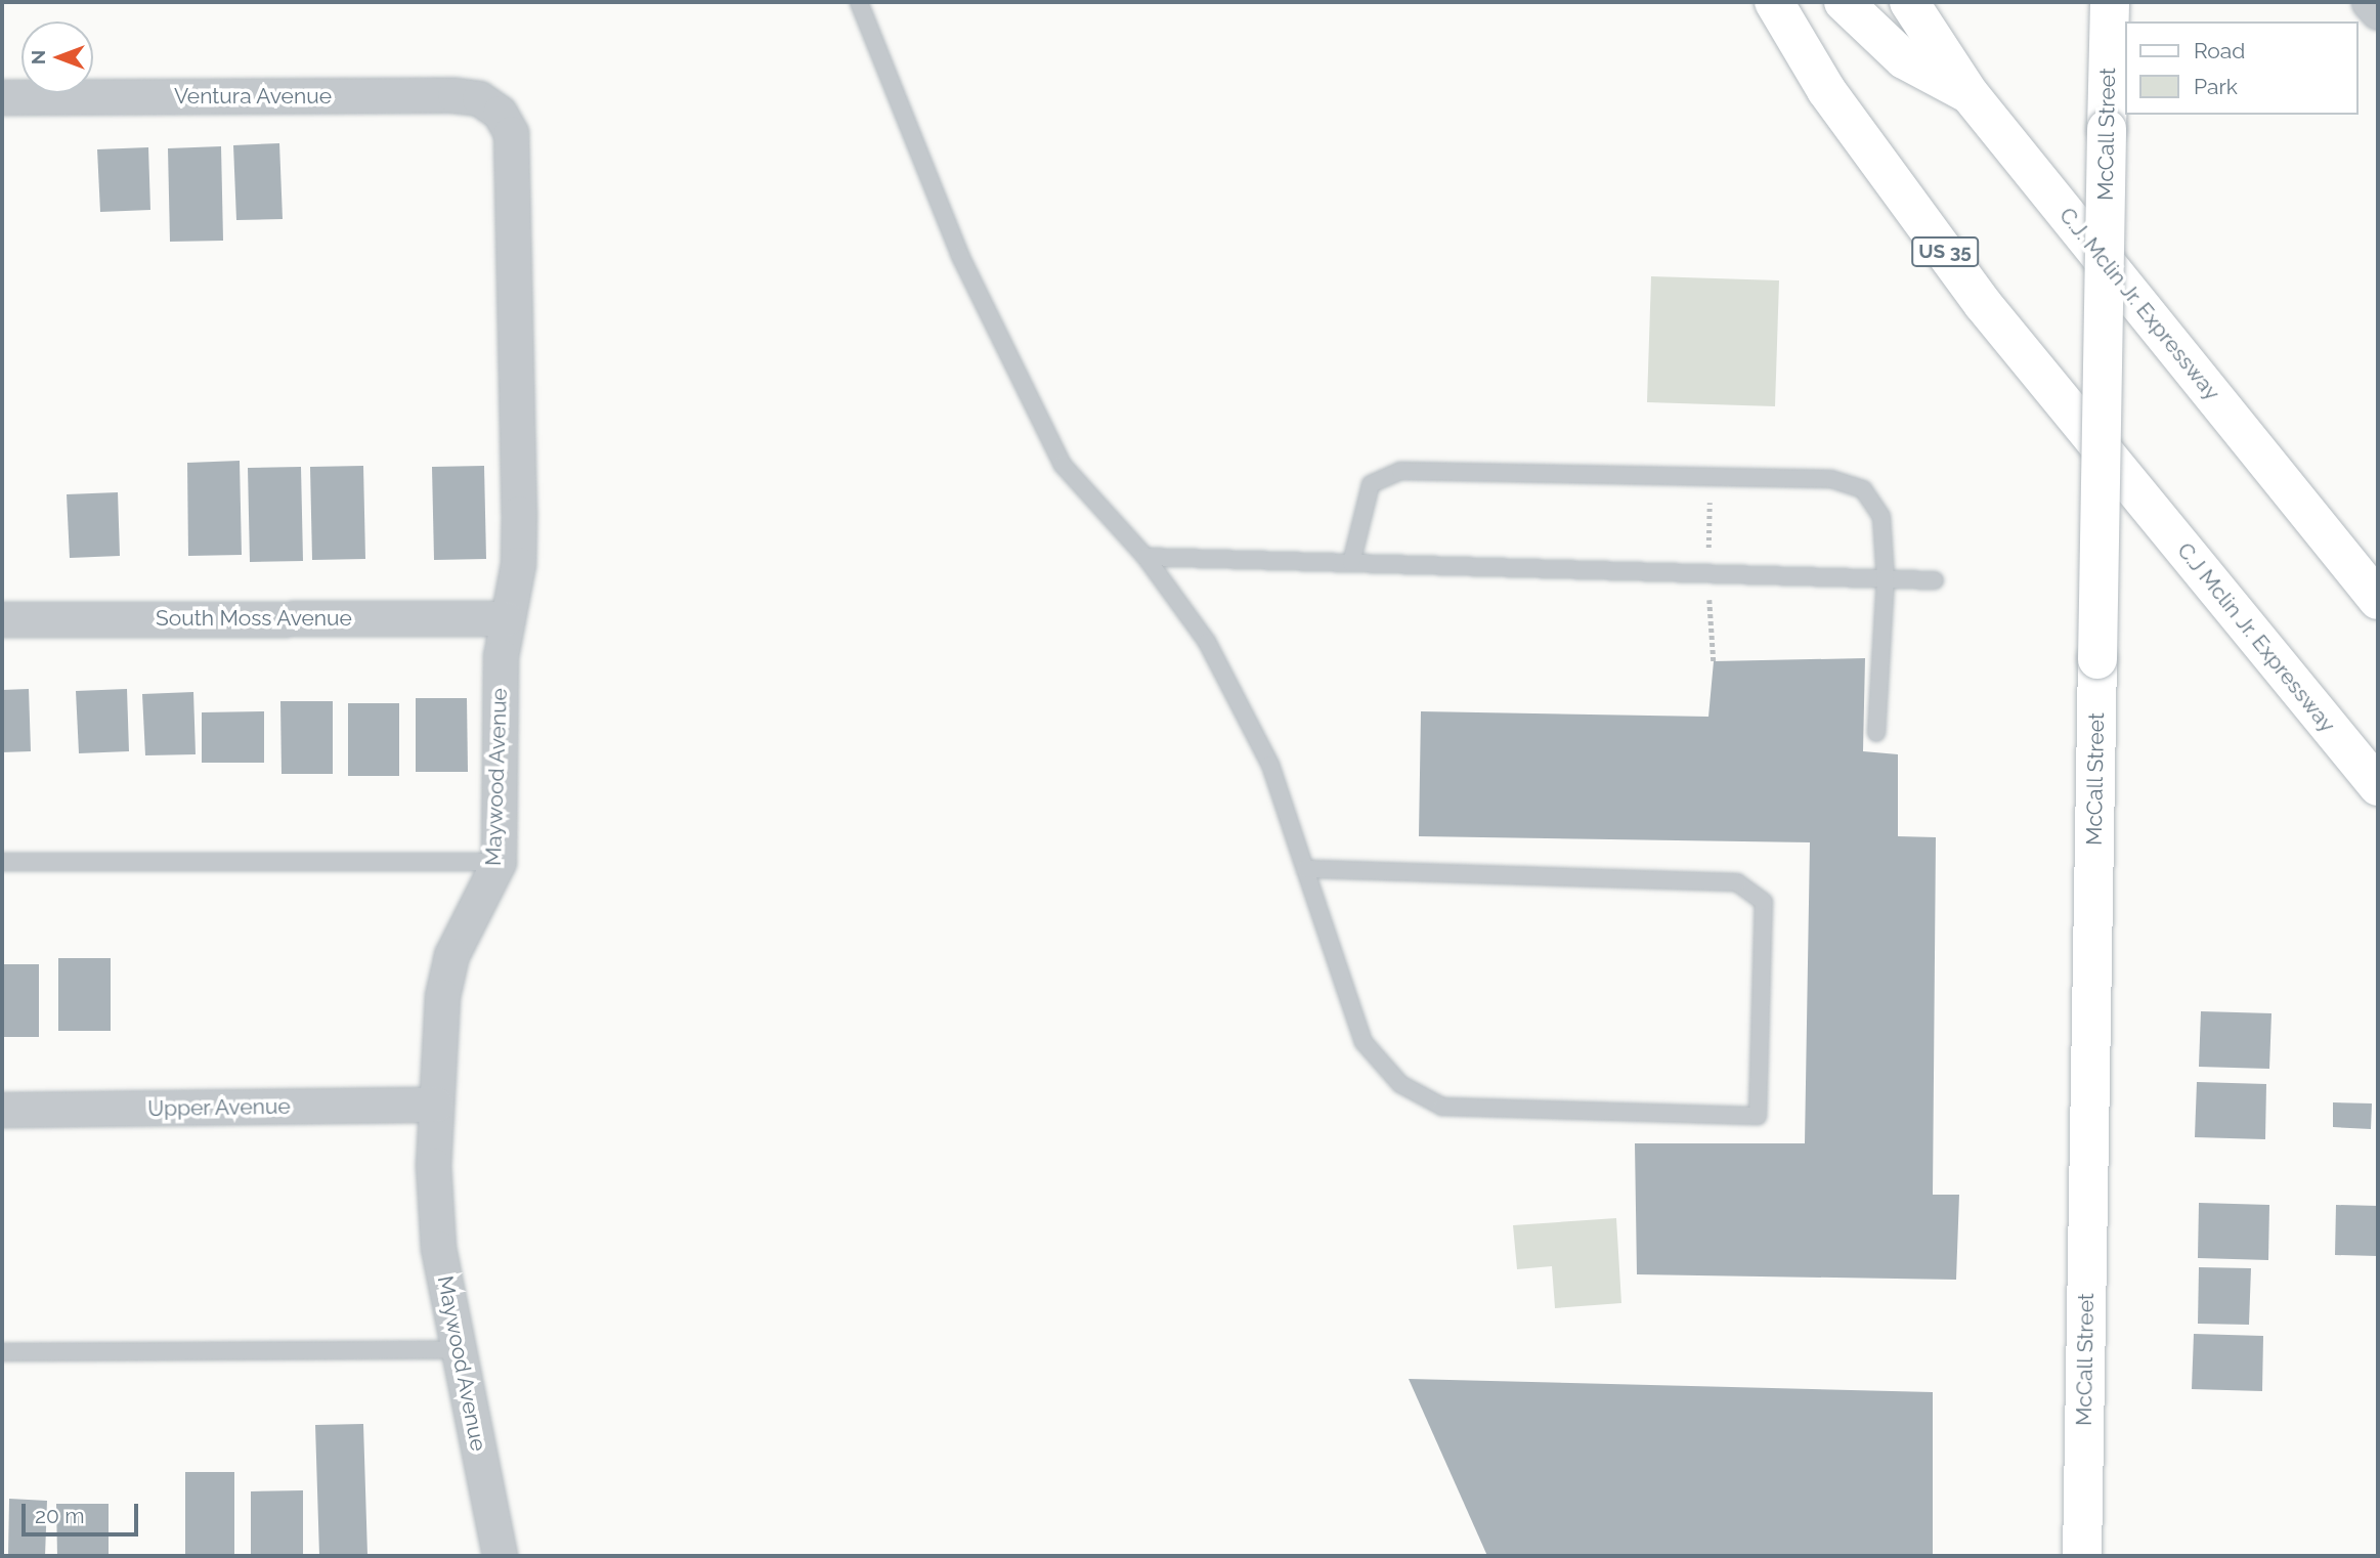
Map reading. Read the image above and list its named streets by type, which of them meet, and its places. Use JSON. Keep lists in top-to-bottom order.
{
  "streets": {
    "main road": [
      "McCall Street",
      "US 35",
      "C.J. Mclin Jr. Expressway",
      "C.J Mclin Jr. Expressway"
    ],
    "street": [
      "Ventura Avenue",
      "South Moss Avenue",
      "Maywood Avenue",
      "Upper Avenue"
    ]
  },
  "crossings": [
    ["Ventura Avenue", "Maywood Avenue"],
    ["South Moss Avenue", "Maywood Avenue"],
    ["Maywood Avenue", "Upper Avenue"]
  ],
  "legend": ["Road", "Park"],
  "scale_bar": "20 m",
  "north": "left"
}
